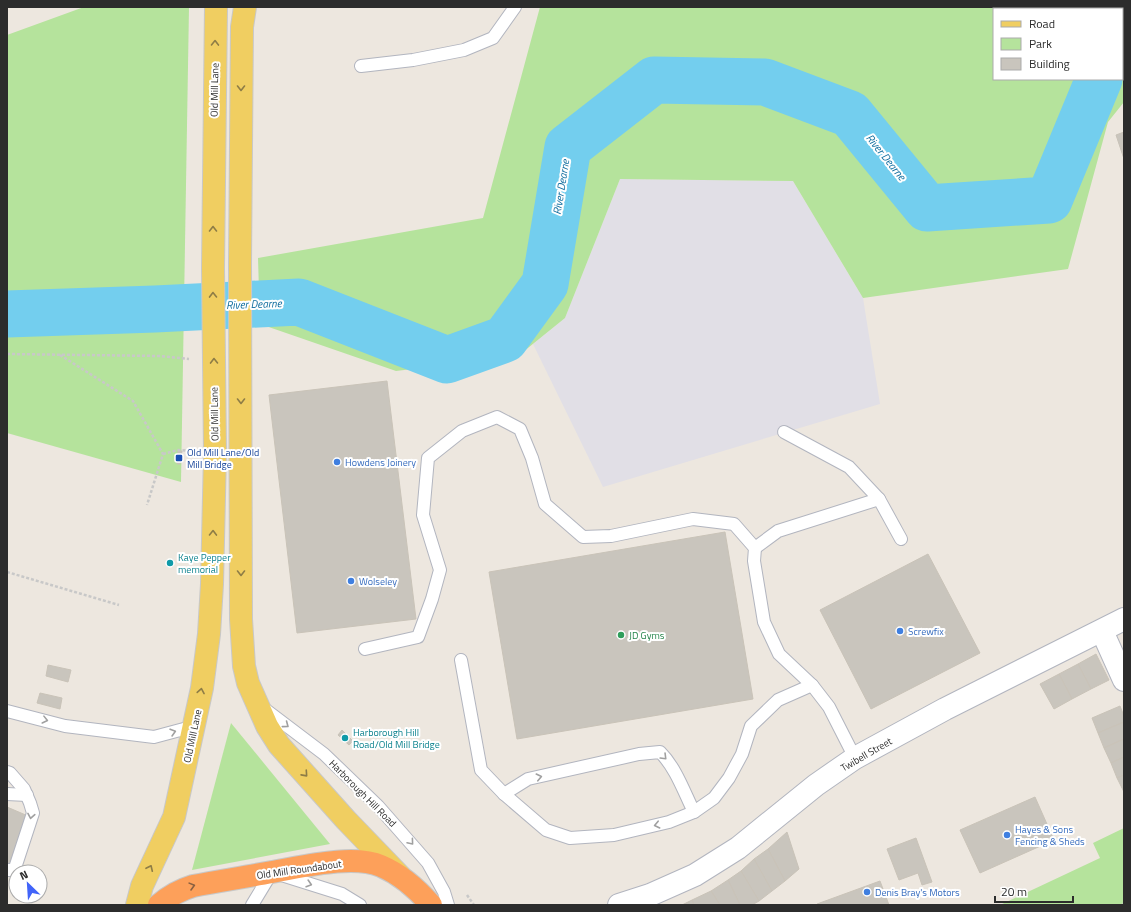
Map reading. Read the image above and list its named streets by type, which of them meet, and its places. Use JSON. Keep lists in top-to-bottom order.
{
  "streets": {
    "highway": ["Old Mill Roundabout"],
    "main road": ["Old Mill Lane"],
    "street": ["Twibell Street"],
    "lane": ["Harborough Hill Road"]
  },
  "one_way": ["Harborough Hill Road", "Old Mill Roundabout"],
  "water": ["River Dearne"],
  "places": {
    "transit": ["Old Mill Lane/Old Mill Bridge"],
    "other": [
      "Howdens Joinery",
      "Kaye Pepper memorial",
      "Wolseley",
      "Screwfix",
      "JD Gyms",
      "Harborough Hill Road/Old Mill Bridge",
      "Hayes & Sons Fencing & Sheds",
      "Denis Bray's Motors"
    ]
  },
  "legend": ["Road", "Park", "Building"],
  "scale_bar": "20 m",
  "north": "top left"
}
